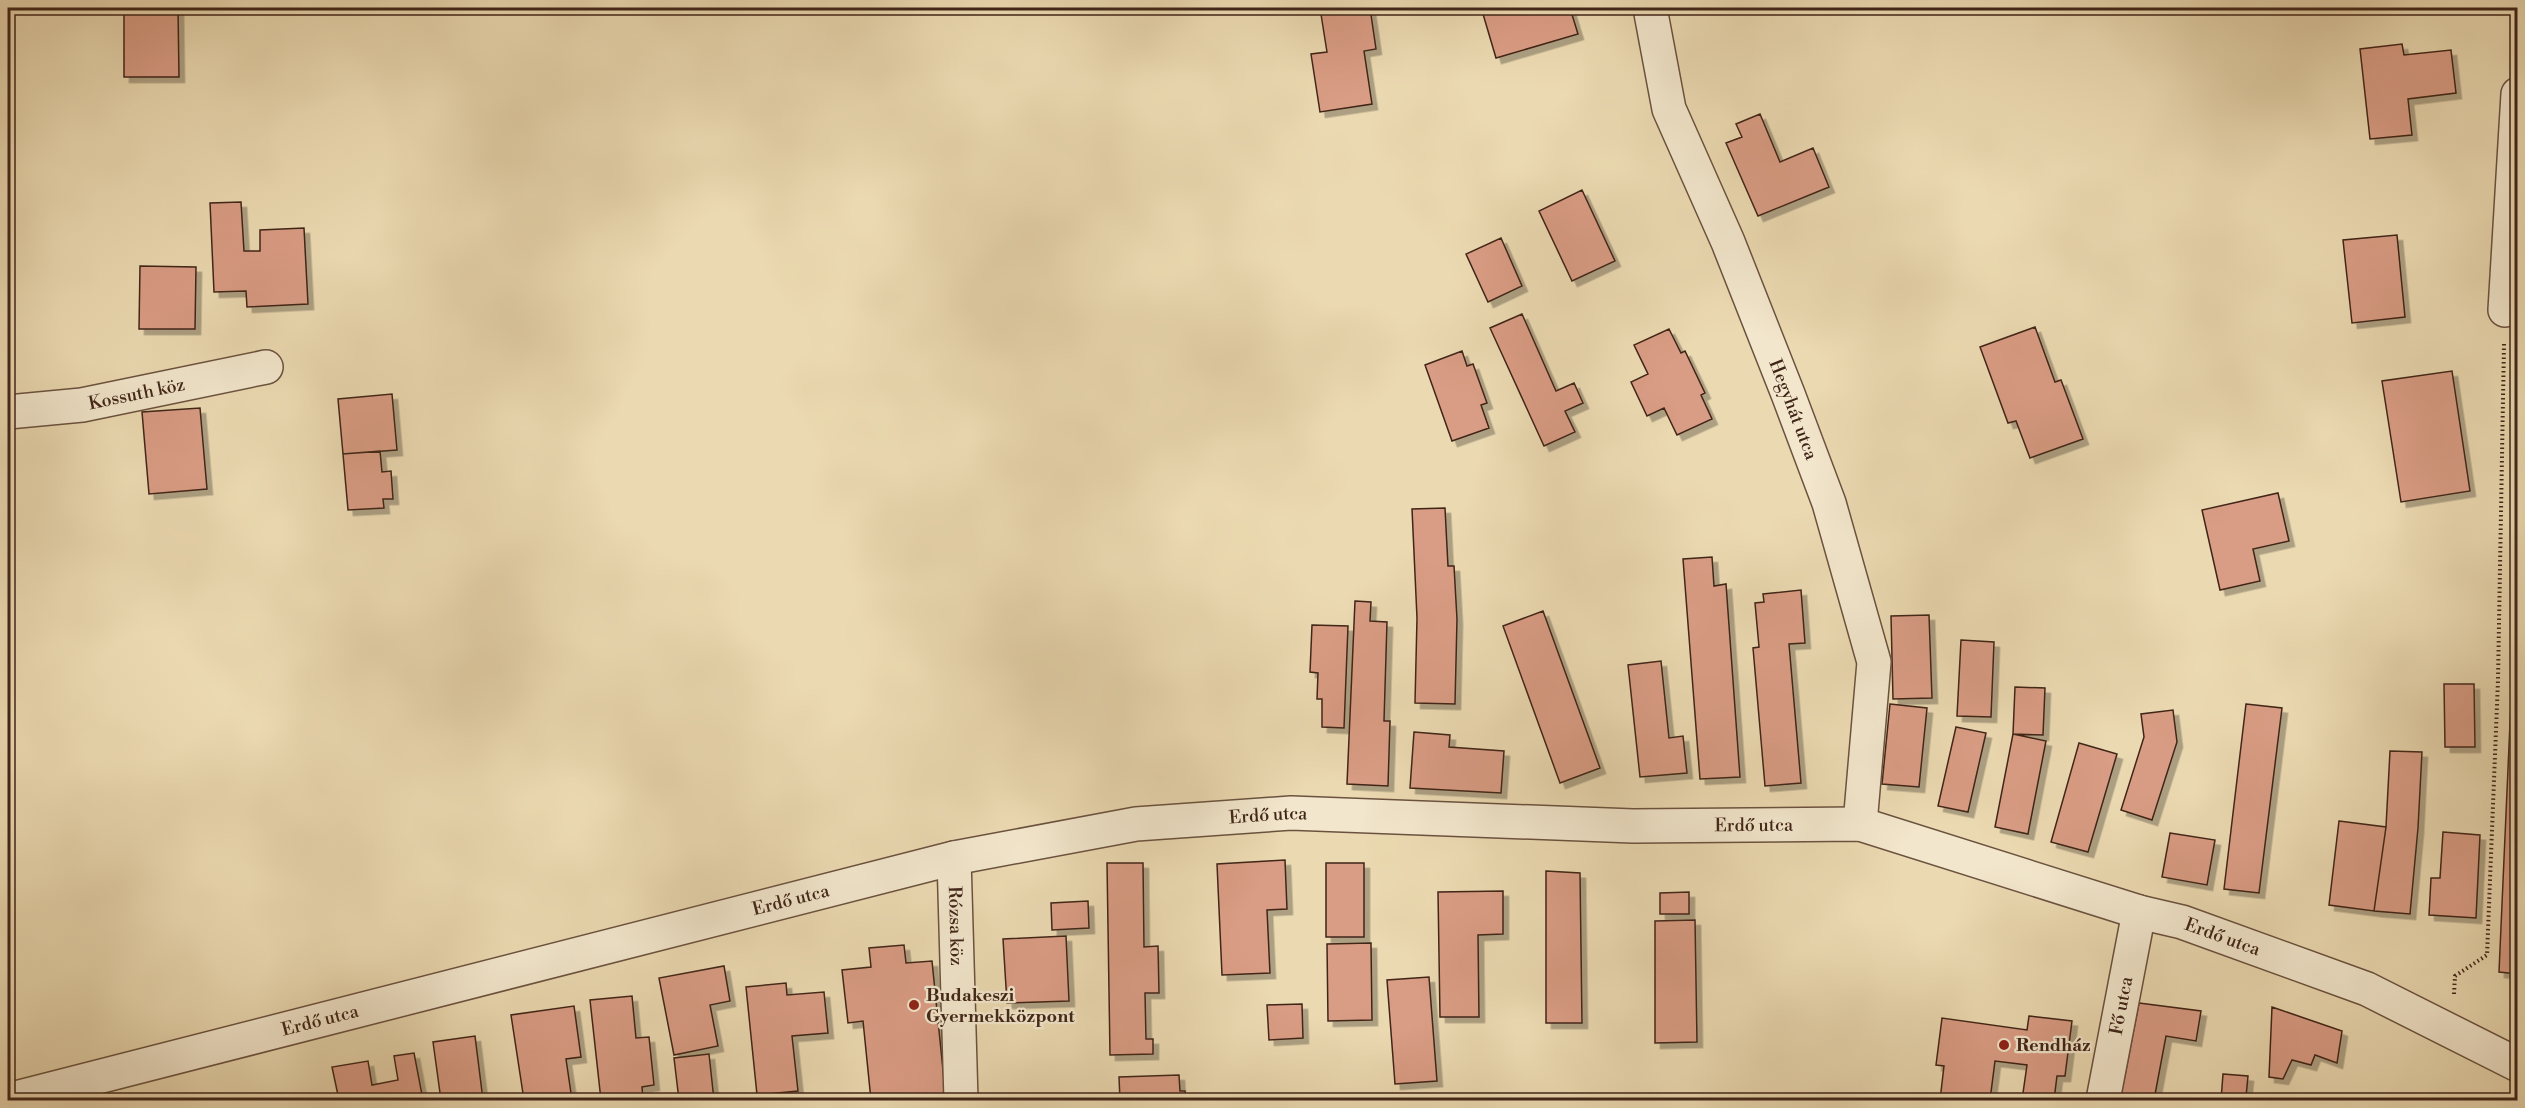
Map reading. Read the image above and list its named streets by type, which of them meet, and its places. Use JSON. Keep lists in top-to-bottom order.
{
  "streets": {
    "street": [
      "Kossuth köz",
      "Hegyhát utca",
      "Erdő utca",
      "Rózsa köz",
      "Fő utca"
    ]
  },
  "crossings": [
    ["Hegyhát utca", "Erdő utca"],
    ["Erdő utca", "Rózsa köz"],
    ["Erdő utca", "Fő utca"]
  ],
  "places": ["Budakeszi Gyermekközpont", "Rendház"]
}
